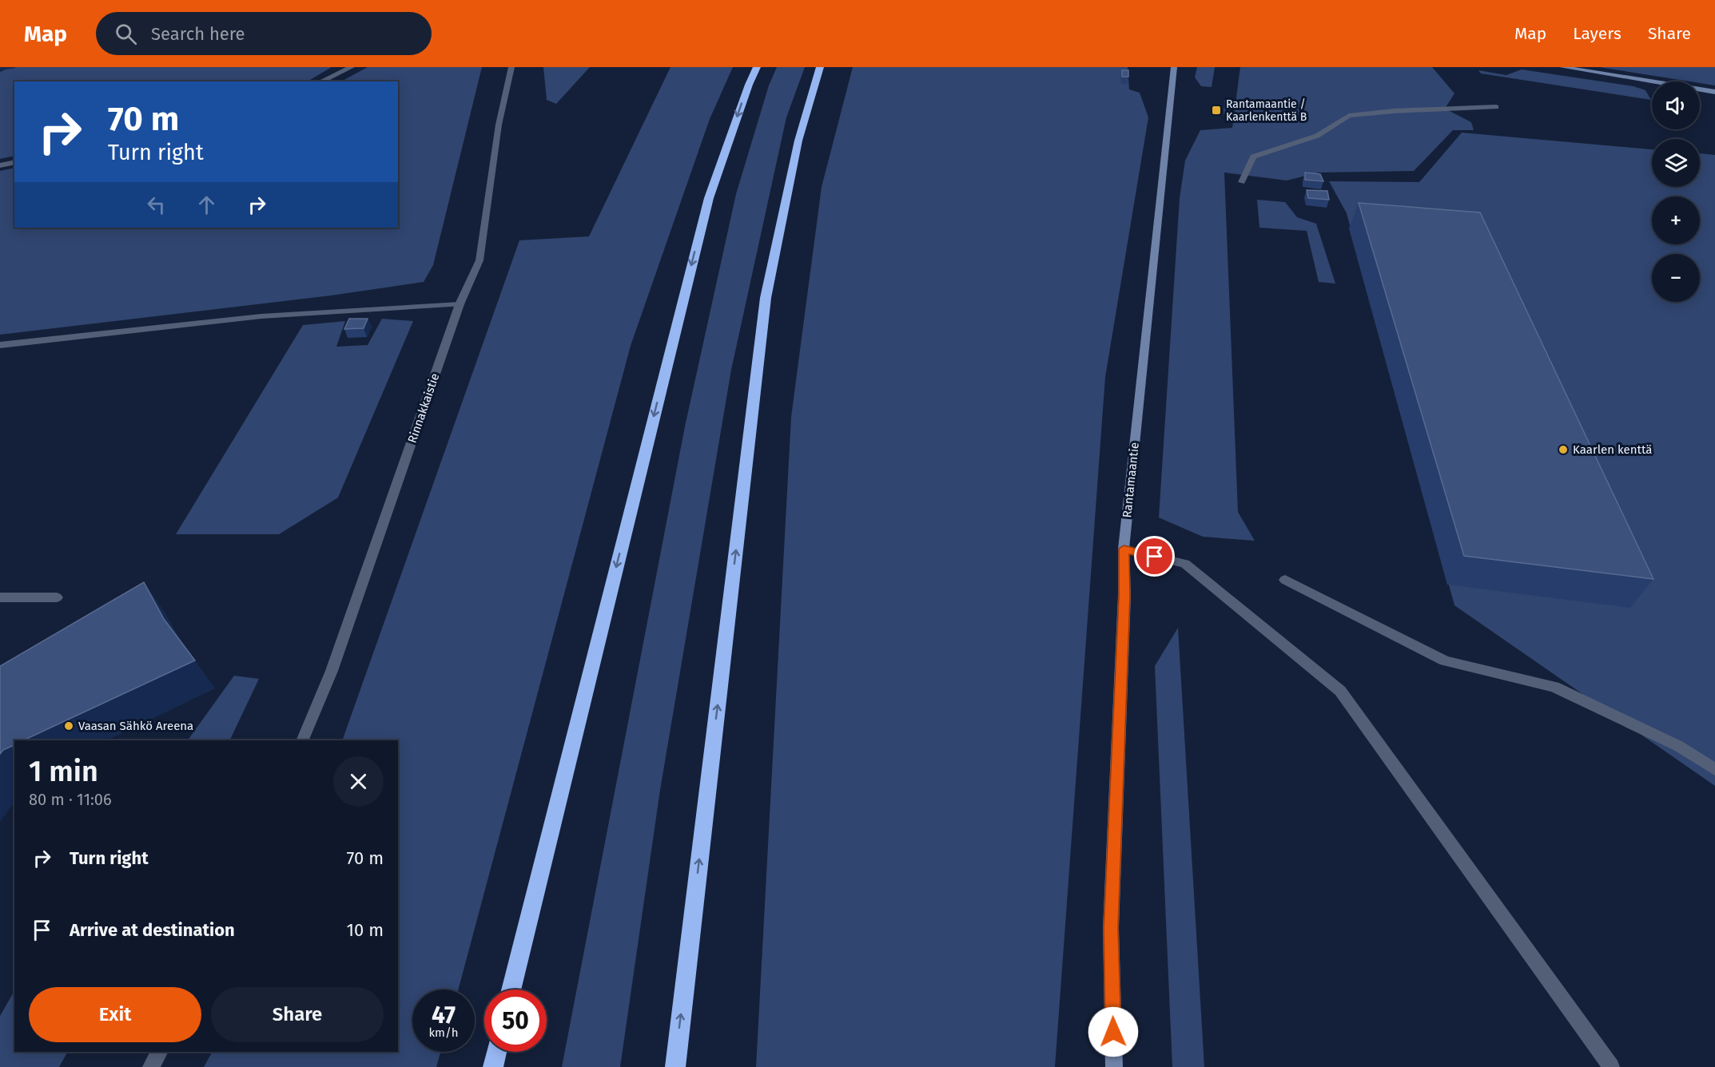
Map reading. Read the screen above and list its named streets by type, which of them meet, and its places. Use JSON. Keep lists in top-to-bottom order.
{
  "streets": {
    "main road": ["Rantamaantie"],
    "street": ["Rinnakkaistie"]
  },
  "places": {
    "transit": ["Rantamaantie / Kaarlenkenttä B"],
    "other": ["Kaarlen kenttä", "Vaasan Sähkö Areena"]
  },
  "page": {
    "header": "Map",
    "search": "Search here",
    "nav": ["Map", "Layers", "Share"],
    "map_buttons": ["+", "−"],
    "turn": ["70 m", "Turn right"],
    "heading": ["1 min", "80 m · 11:06"],
    "list": [
      {
        "name": "Turn right",
        "value": "70 m"
      },
      {
        "name": "Arrive at destination",
        "value": "10 m"
      }
    ],
    "buttons": ["Exit", "Share"],
    "speed": "47 km/h",
    "limit": "50"
  }
}
